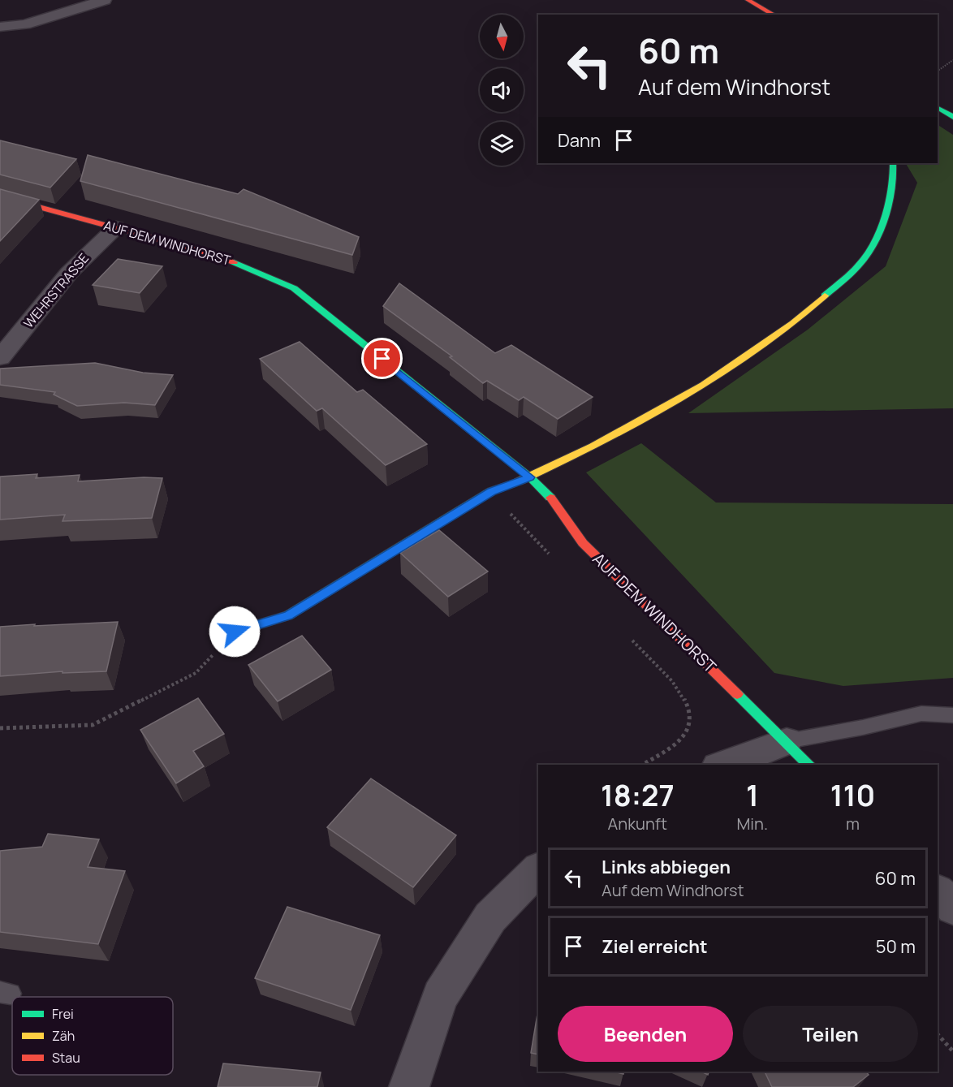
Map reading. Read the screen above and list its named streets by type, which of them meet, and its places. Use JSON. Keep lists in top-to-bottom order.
{
  "streets": {
    "main road": ["AUF DEM WINDHORST"],
    "street": ["WEHRSTRASSE"]
  },
  "crossings": [
    ["AUF DEM WINDHORST", "WEHRSTRASSE"]
  ],
  "legend": ["Frei", "Zäh", "Stau"],
  "north": "bottom",
  "page": {
    "turn": ["60 m", "Auf dem Windhorst"],
    "then": "Dann",
    "eta": [
      "18:27",
      "Ankunft",
      "1",
      "Min.",
      "110",
      "m"
    ],
    "list": [
      {
        "name": "Links abbiegen",
        "note": "Auf dem Windhorst",
        "value": "60 m"
      },
      {
        "name": "Ziel erreicht",
        "value": "50 m"
      }
    ],
    "buttons": ["Beenden", "Teilen"]
  }
}
